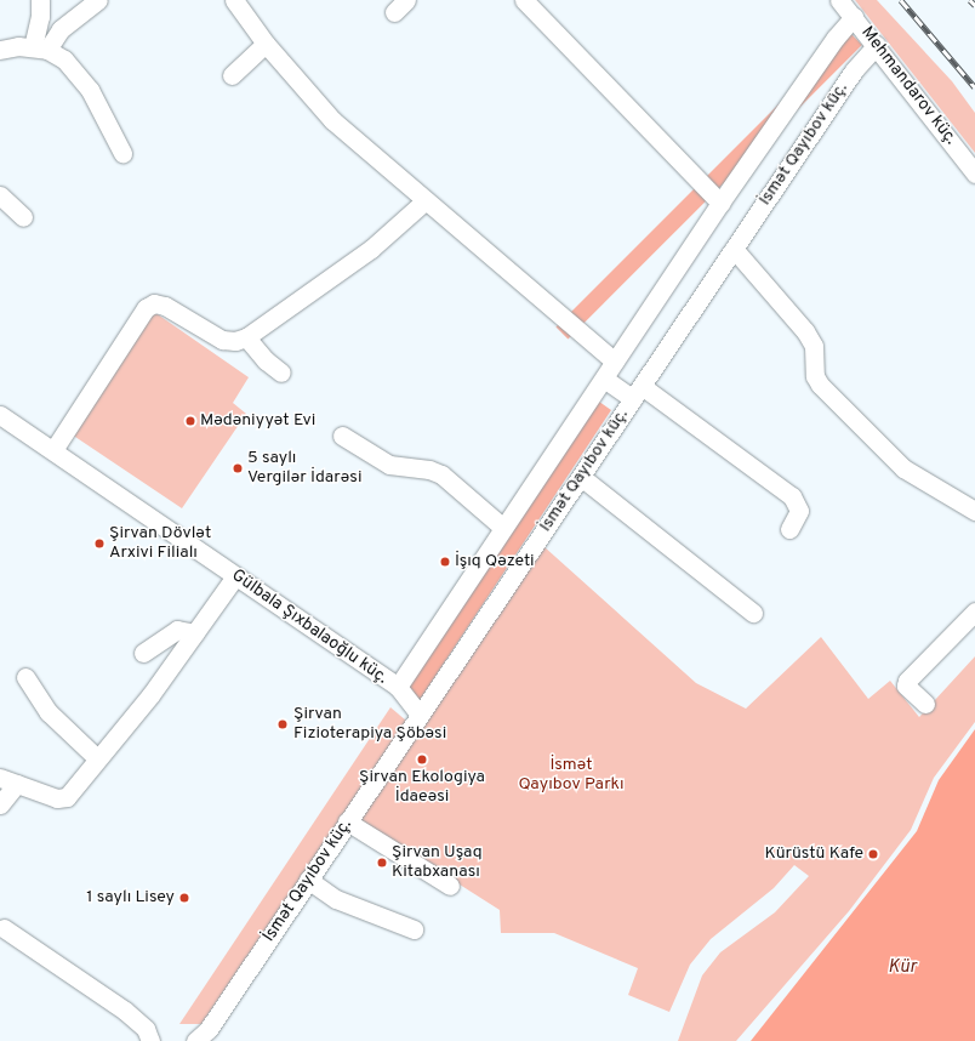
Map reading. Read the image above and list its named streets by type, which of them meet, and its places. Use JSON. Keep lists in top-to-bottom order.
{
  "streets": {
    "street": ["Mehmandarov küç.", "İsmət Qayıbov küç.", "Gülbala Şıxbalaoğlu küç."]
  },
  "crossings": [
    ["Mehmandarov küç.", "İsmət Qayıbov küç."],
    ["İsmət Qayıbov küç.", "Gülbala Şıxbalaoğlu küç."]
  ],
  "water": ["Kür"],
  "parks": ["İsmət Qayıbov Parkı"],
  "places": [
    "Mədəniyyət Evi",
    "5 saylı Vergilər İdarəsi",
    "Şirvan Dövlət Arxivi Filialı",
    "İşıq Qəzeti",
    "Şirvan Fizioterapiya Şöbəsi",
    "Şirvan Ekologiya İdaeəsi",
    "Kürüstü Kafe",
    "Şirvan Uşaq Kitabxanası",
    "1 saylı Lisey"
  ]
}
